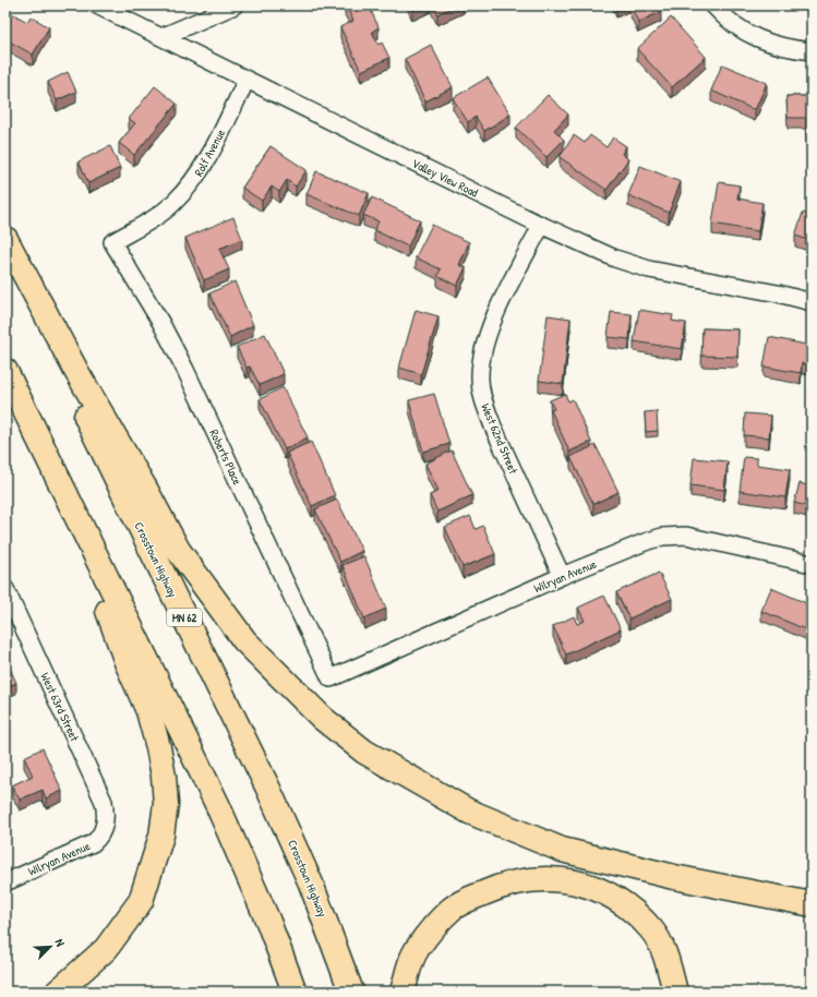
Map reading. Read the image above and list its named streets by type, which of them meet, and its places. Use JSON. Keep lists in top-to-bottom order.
{
  "streets": {
    "highway": ["Crosstown Highway", "MN 62"],
    "street": [
      "Rolf Avenue",
      "Valley View Road",
      "West 62nd Street",
      "Roberts Place",
      "Wilryan Avenue",
      "West 63rd Street"
    ]
  },
  "crossings": [
    ["Rolf Avenue", "Valley View Road"],
    ["Rolf Avenue", "Roberts Place"],
    ["Valley View Road", "West 62nd Street"],
    ["West 62nd Street", "Wilryan Avenue"],
    ["Roberts Place", "Wilryan Avenue"],
    ["Wilryan Avenue", "West 63rd Street"]
  ],
  "north": "top right"
}
